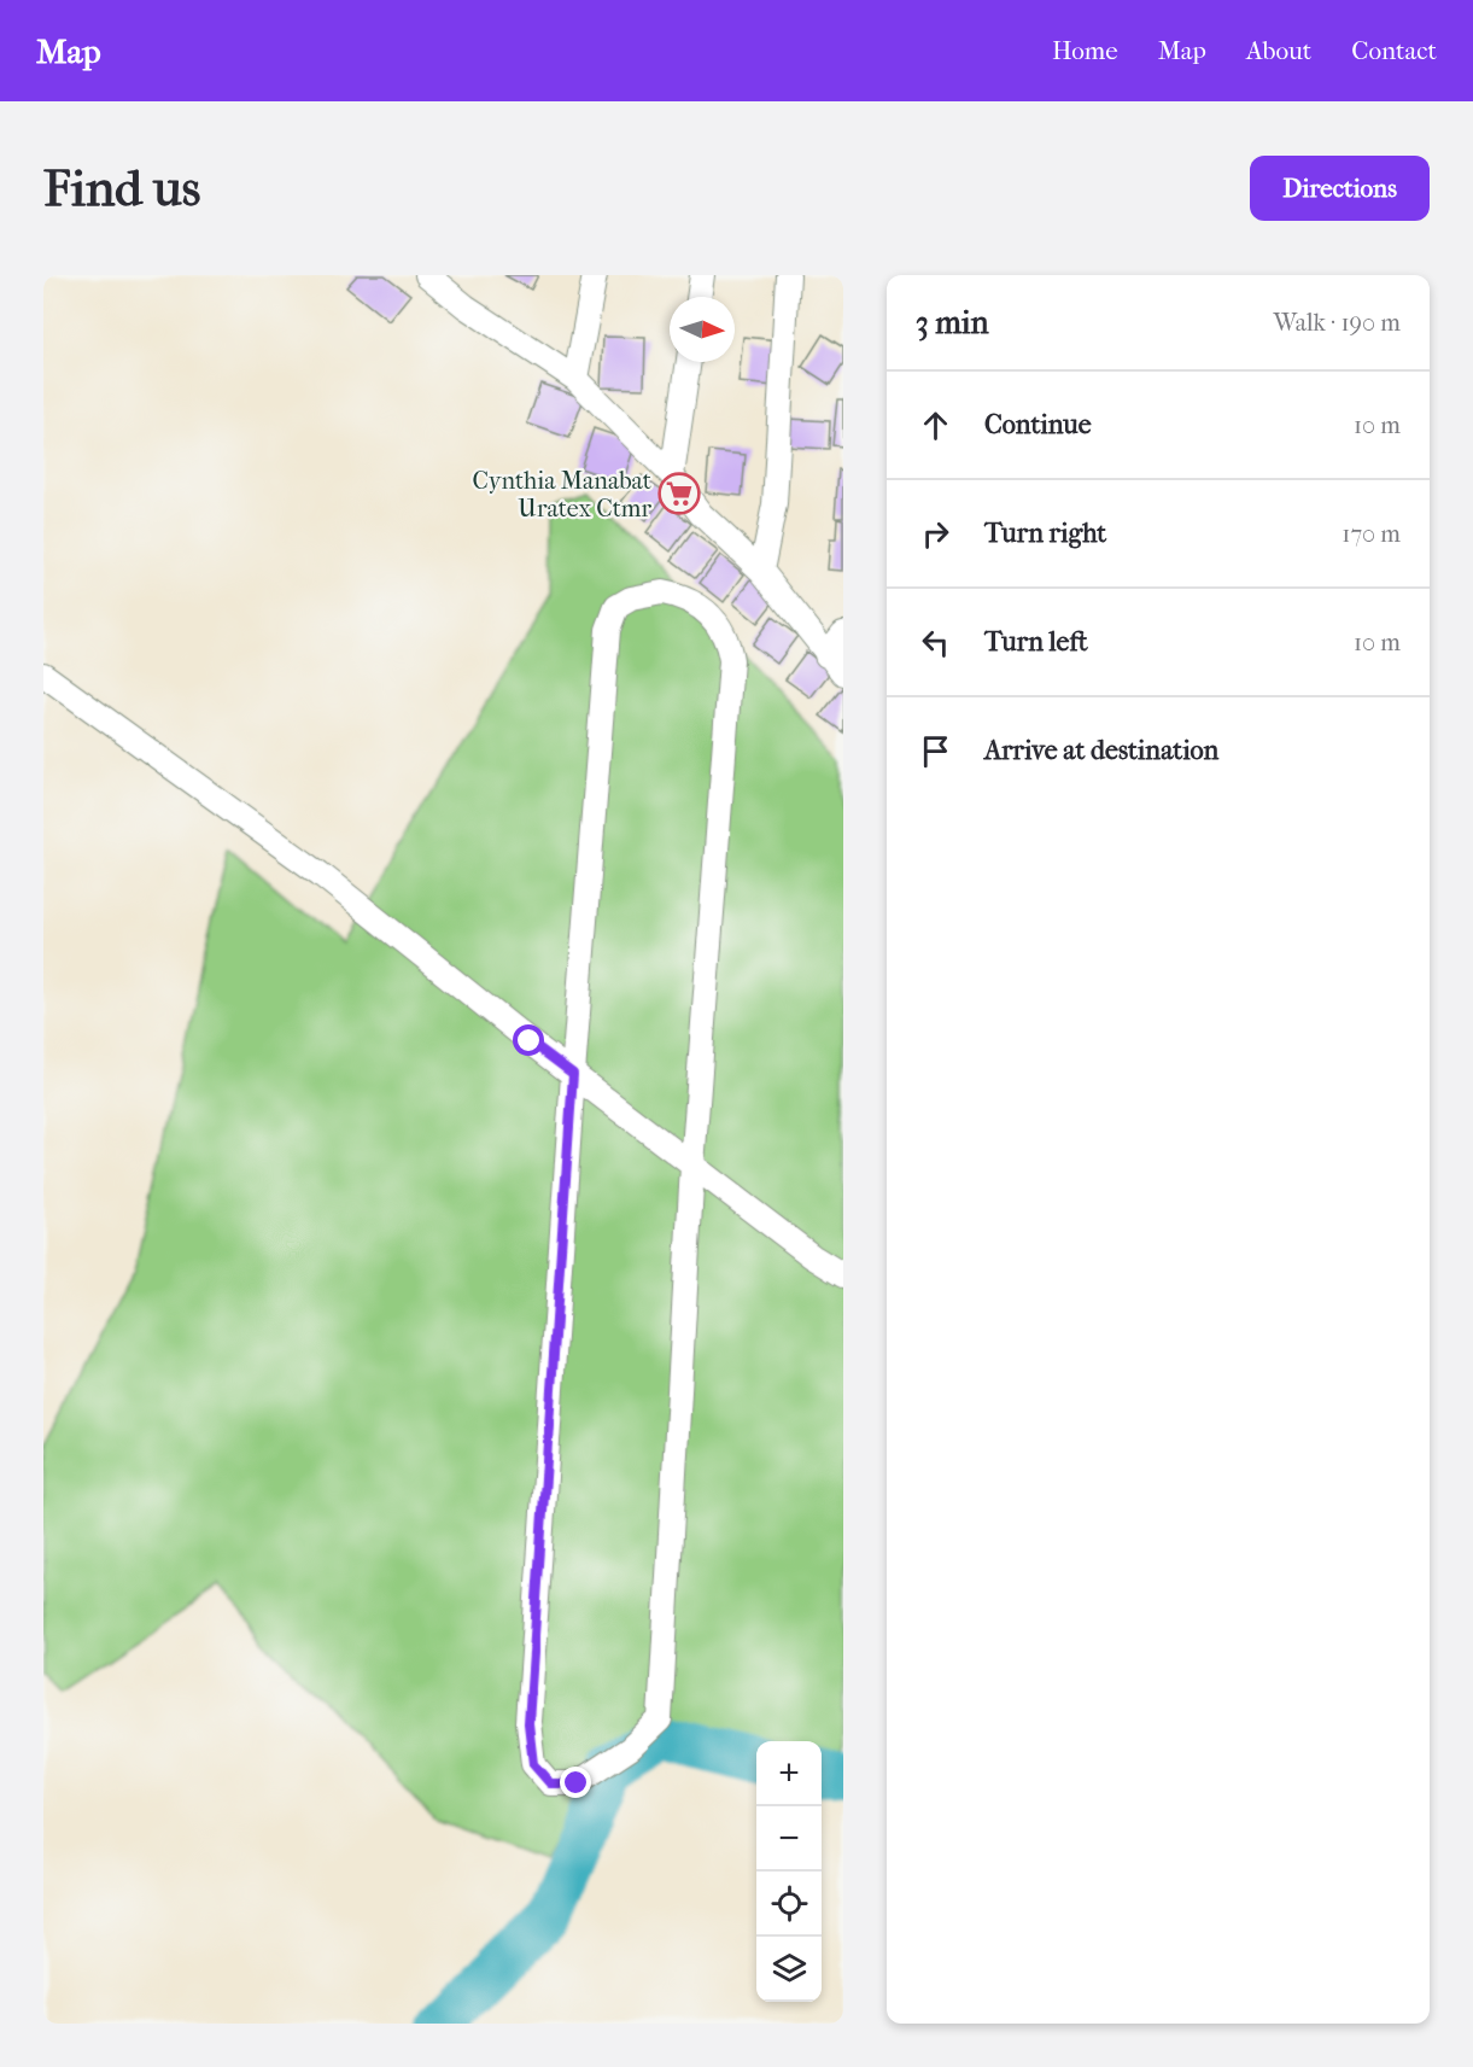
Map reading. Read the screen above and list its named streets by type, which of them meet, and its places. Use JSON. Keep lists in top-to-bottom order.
{
  "places": {
    "supermarket": ["Cynthia Manabat Uratex Ctmr"]
  },
  "north": "right",
  "page": {
    "header": "Map",
    "nav": [
      "Home",
      "Map",
      "About",
      "Contact"
    ],
    "buttons": "Directions",
    "title": "Find us",
    "heading": ["3 min", "Walk · 190 m"],
    "list": [
      ["Continue", "10 m"],
      ["Turn right", "170 m"],
      ["Turn left", "10 m"],
      "Arrive at destination"
    ],
    "map_buttons": ["+", "−"]
  }
}
